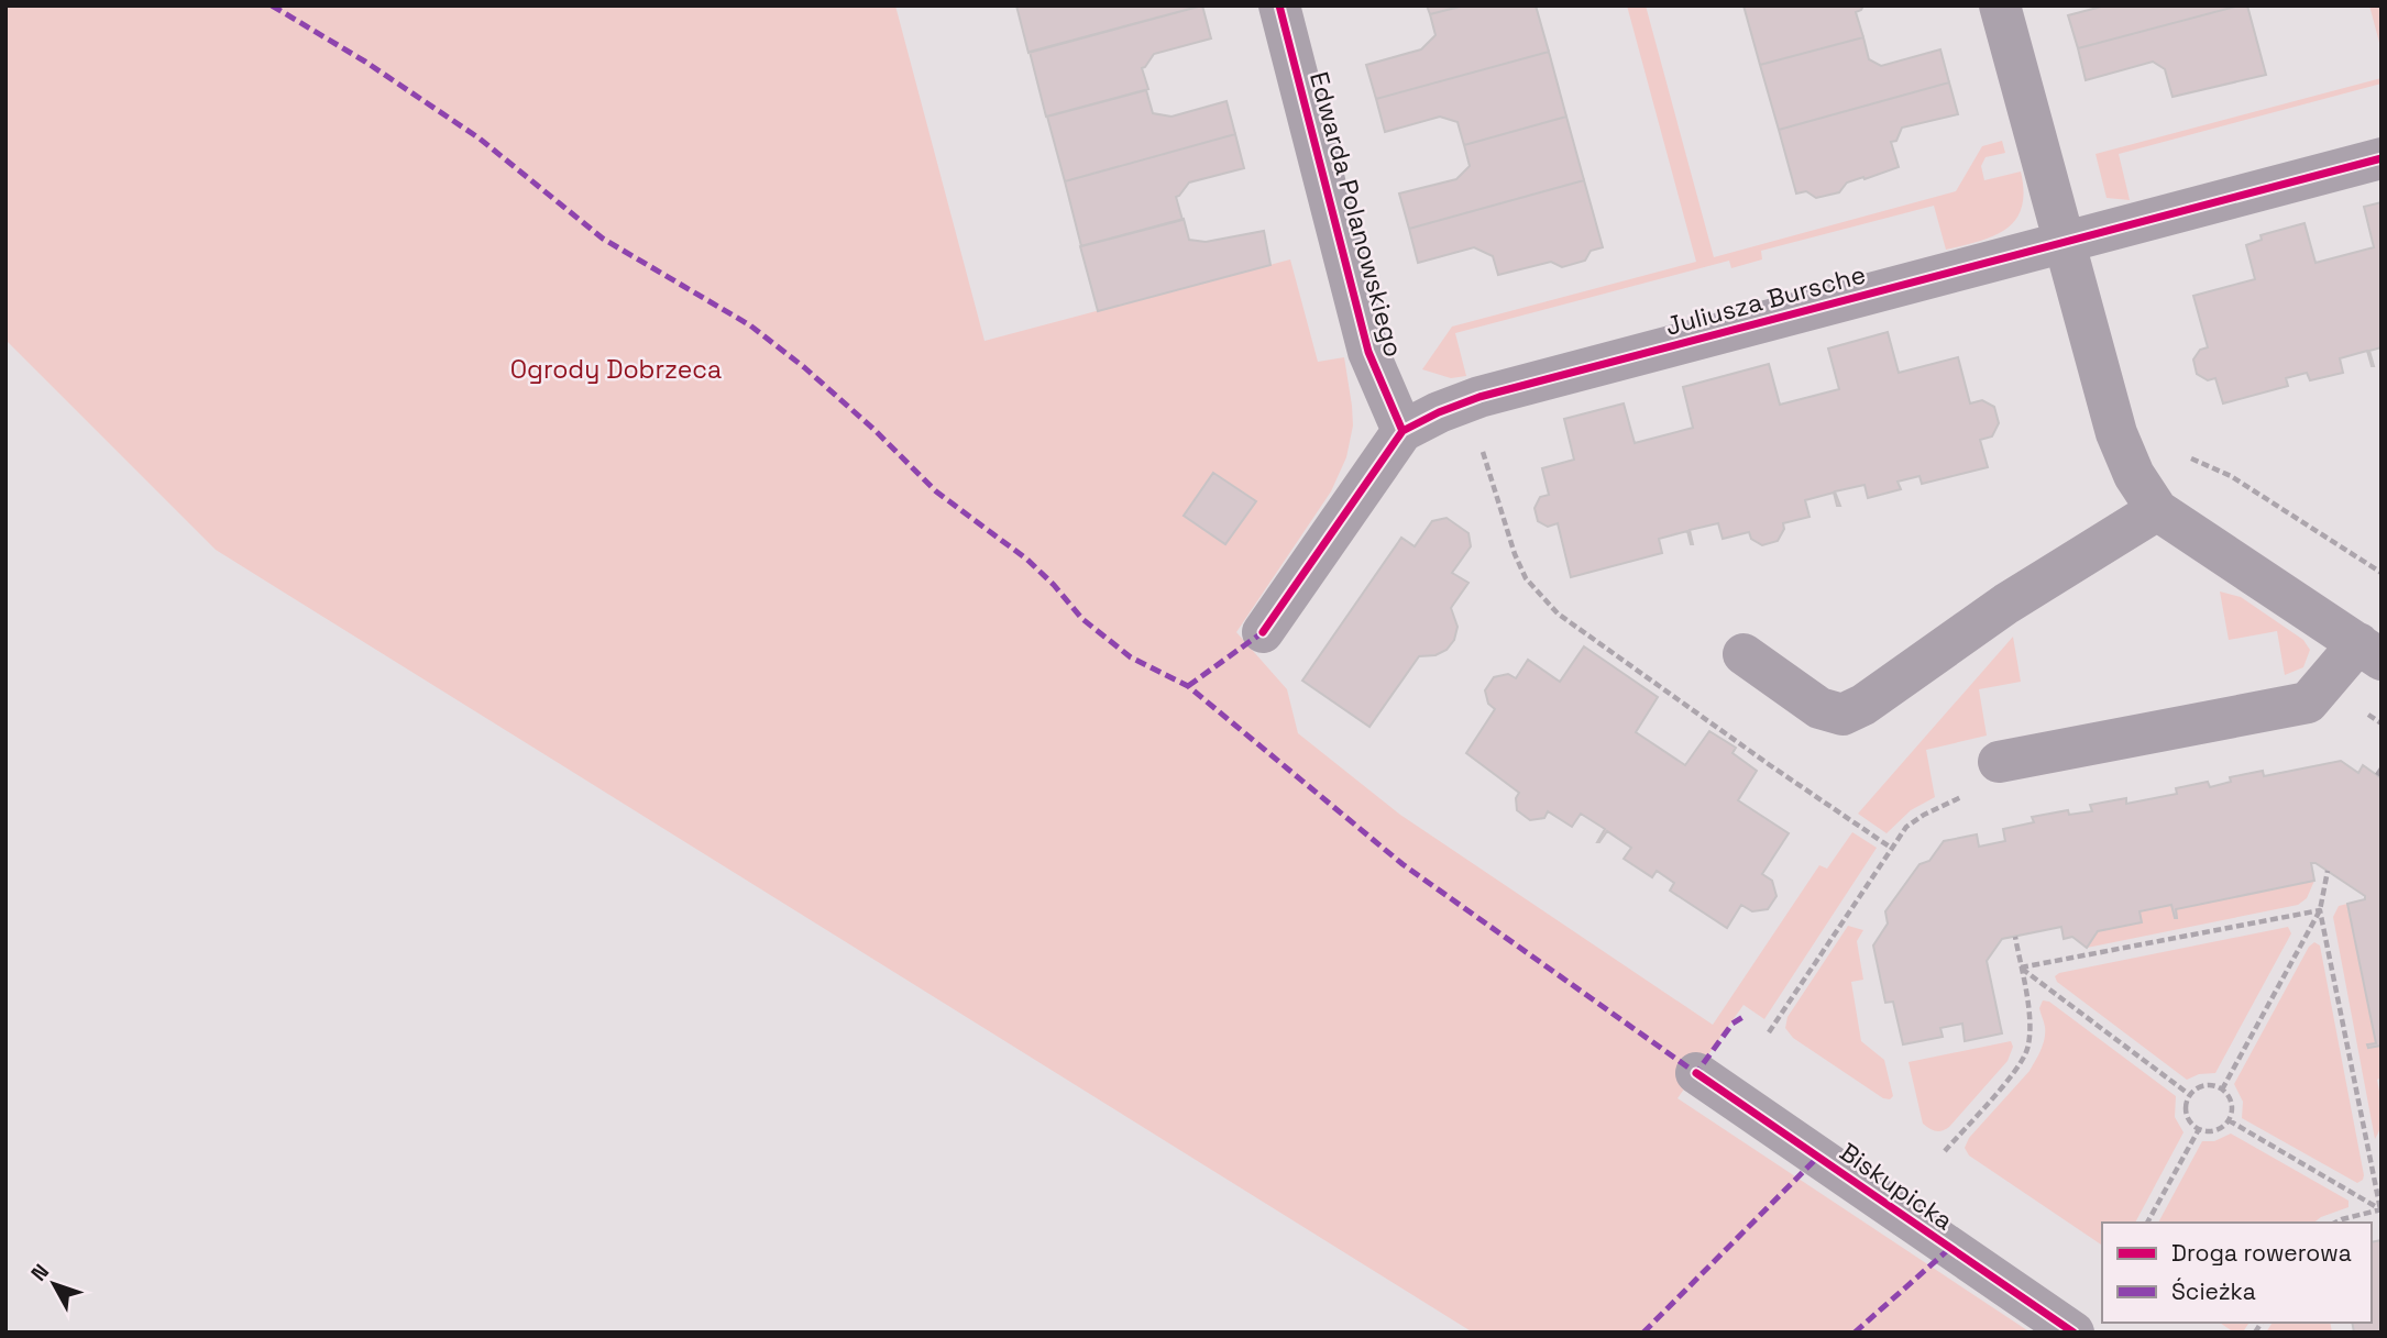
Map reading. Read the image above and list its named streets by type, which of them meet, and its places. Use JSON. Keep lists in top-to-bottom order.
{
  "streets": {
    "street": ["Edwarda Polanowskiego", "Juliusza Bursche", "Biskupicka"]
  },
  "crossings": [
    ["Edwarda Polanowskiego", "Juliusza Bursche"]
  ],
  "parks": ["Ogrody Dobrzeca"],
  "legend": ["Droga rowerowa", "Ścieżka"],
  "north": "top left"
}
